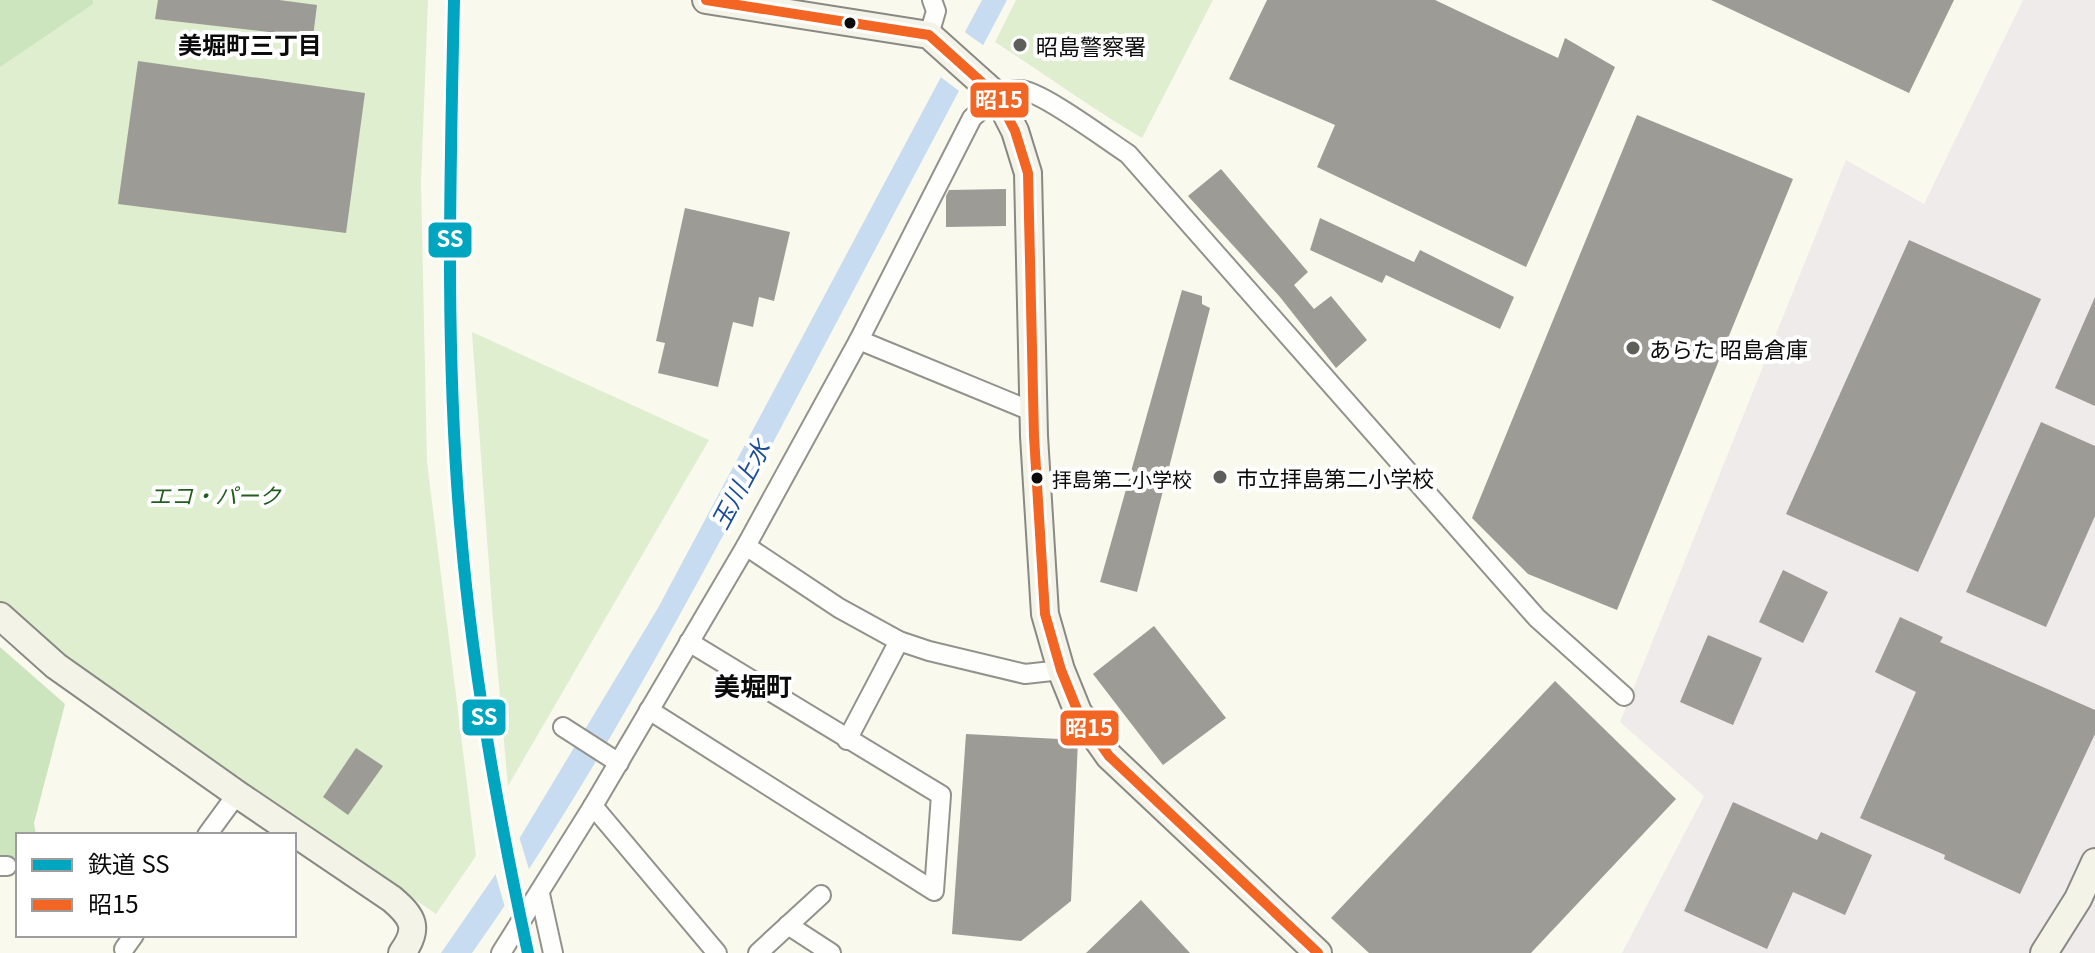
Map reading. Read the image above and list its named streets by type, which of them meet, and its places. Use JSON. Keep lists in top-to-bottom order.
{
  "districts": ["美堀町三丁目", "美堀町"],
  "water": ["玉川上水"],
  "parks": ["エコ・パーク"],
  "places": [
    "昭島警察署",
    "あらた 昭島倉庫",
    "市立拝島第二小学校",
    "拝島第二小学校"
  ],
  "lines": ["rail line SS", "transit line 昭15"],
  "legend": ["鉄道 SS", "昭15"]
}
